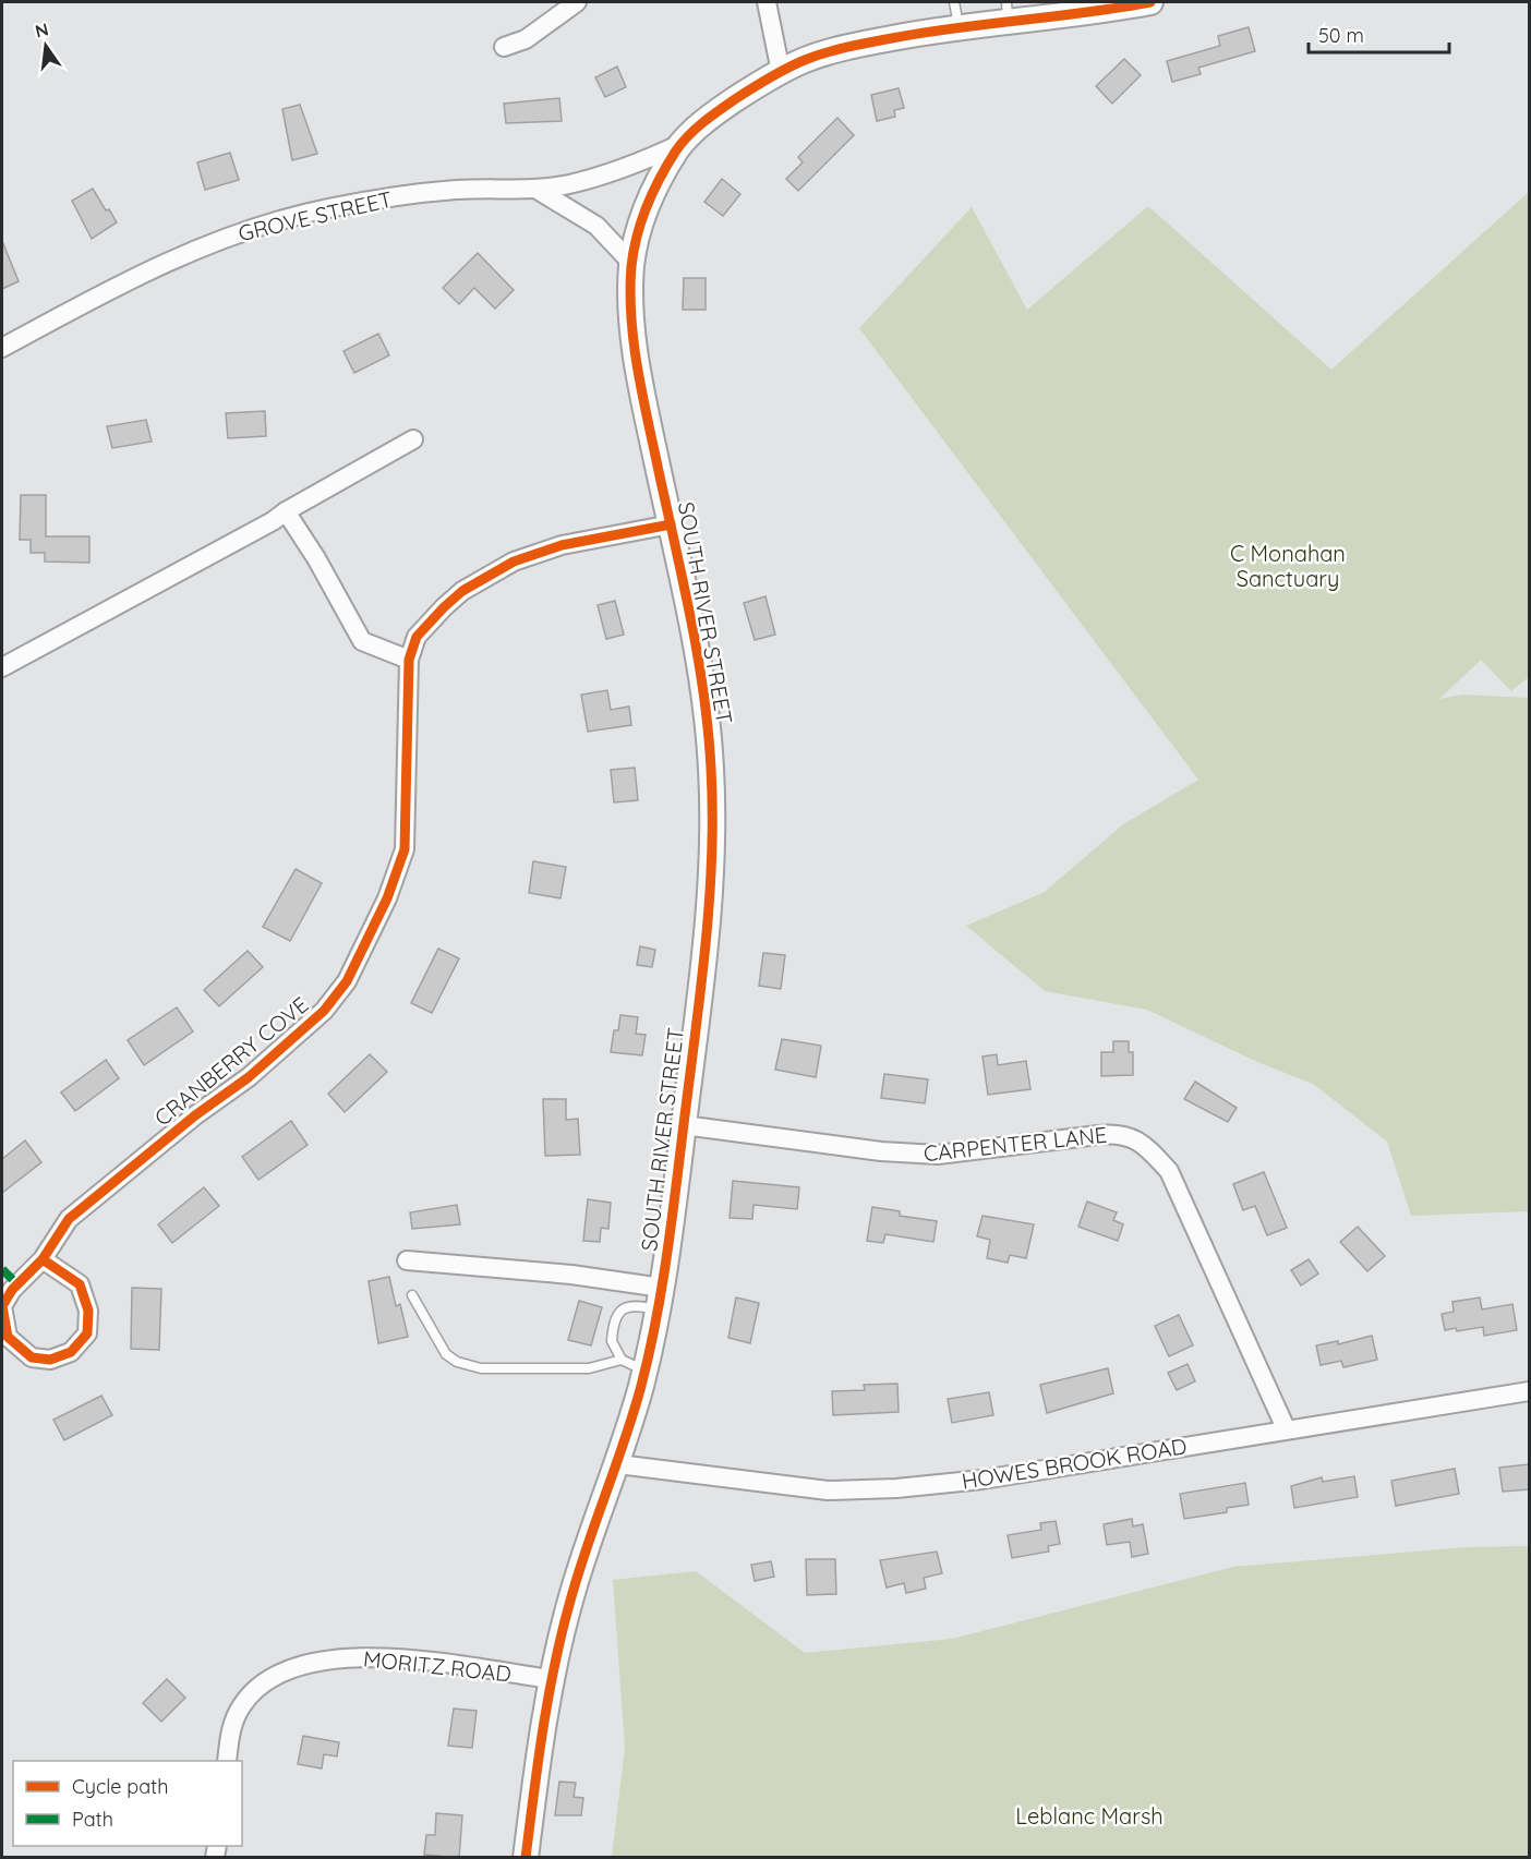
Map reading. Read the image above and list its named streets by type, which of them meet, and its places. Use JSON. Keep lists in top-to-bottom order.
{
  "streets": {
    "street": [
      "GROVE STREET",
      "SOUTH RIVER STREET",
      "CRANBERRY COVE",
      "CARPENTER LANE",
      "HOWES BROOK ROAD",
      "MORITZ ROAD"
    ]
  },
  "crossings": [
    ["GROVE STREET", "SOUTH RIVER STREET"],
    ["SOUTH RIVER STREET", "CRANBERRY COVE"],
    ["SOUTH RIVER STREET", "CARPENTER LANE"],
    ["SOUTH RIVER STREET", "HOWES BROOK ROAD"],
    ["SOUTH RIVER STREET", "MORITZ ROAD"],
    ["CARPENTER LANE", "HOWES BROOK ROAD"]
  ],
  "parks": ["C Monahan Sanctuary", "Leblanc Marsh"],
  "legend": ["Cycle path", "Path"],
  "scale_bar": "50 m",
  "north": "top"
}
